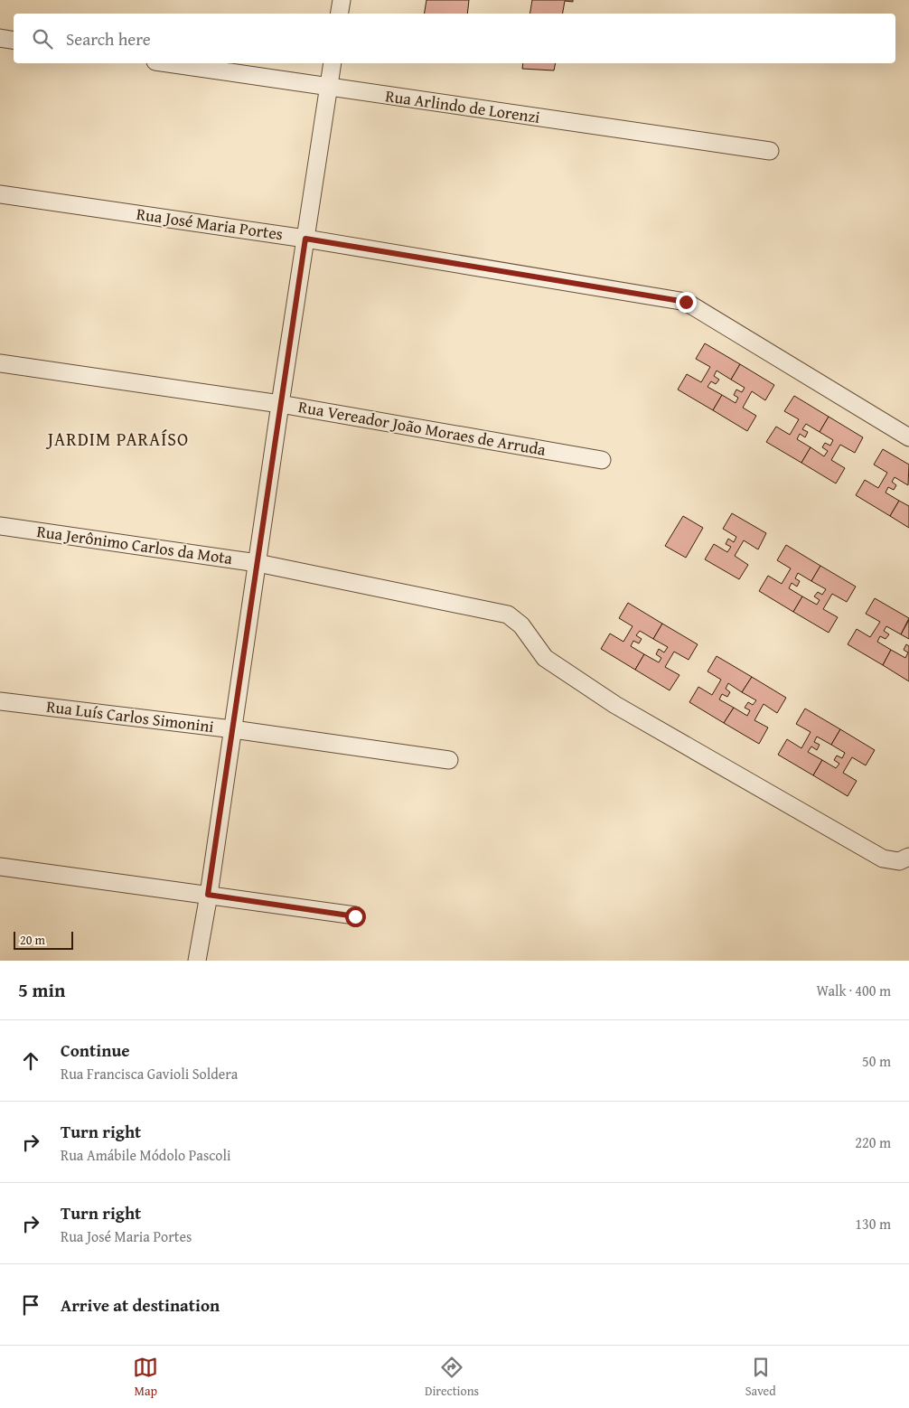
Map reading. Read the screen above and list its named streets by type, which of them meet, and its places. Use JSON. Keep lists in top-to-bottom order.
{
  "streets": {
    "street": [
      "Rua Arlindo de Lorenzi",
      "Rua José Maria Portes",
      "Rua Vereador João Moraes de Arruda",
      "Rua Jerônimo Carlos da Mota",
      "Rua Luís Carlos Simonini"
    ]
  },
  "districts": ["JARDIM PARAÍSO"],
  "scale_bar": "20 m",
  "page": {
    "search": "Search here",
    "scale": "20 m",
    "heading": ["5 min", "Walk · 400 m"],
    "list": [
      ["Continue", "Rua Francisca Gavioli Soldera", "50 m"],
      ["Turn right", "Rua Amábile Módolo Pascoli", "220 m"],
      ["Turn right", "Rua José Maria Portes", "130 m"],
      "Arrive at destination"
    ],
    "nav": ["Map", "Directions", "Saved"]
  }
}
